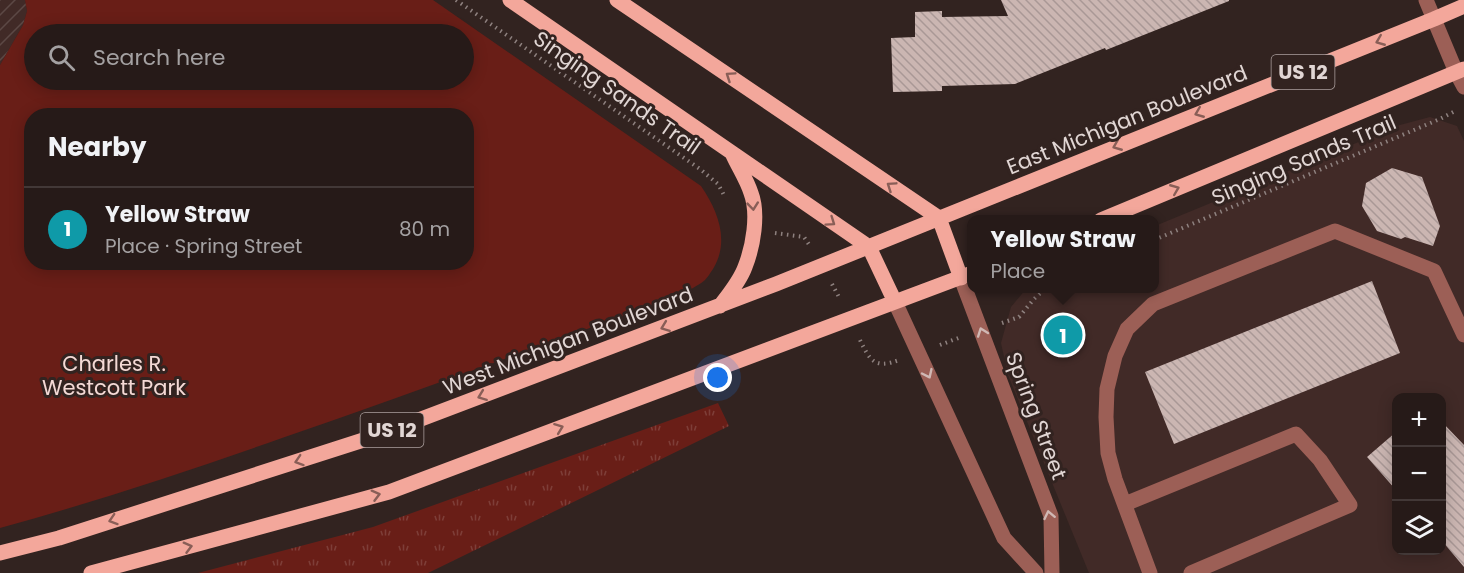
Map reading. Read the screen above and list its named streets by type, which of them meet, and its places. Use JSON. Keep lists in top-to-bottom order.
{
  "streets": {
    "main road": ["US 12", "East Michigan Boulevard", "West Michigan Boulevard"],
    "street": ["Spring Street"],
    "path": ["Singing Sands Trail"]
  },
  "crossings": [
    ["East Michigan Boulevard", "West Michigan Boulevard"]
  ],
  "parks": ["Charles R. Westcott Park"],
  "page": {
    "search": "Search here",
    "heading": "Nearby",
    "list": [
      {
        "mark": "1",
        "name": "Yellow Straw",
        "note": "Place · Spring Street",
        "value": "80 m"
      }
    ],
    "popup": ["Yellow Straw", "Place"],
    "pins": "1",
    "map_buttons": ["+", "−"]
  }
}
